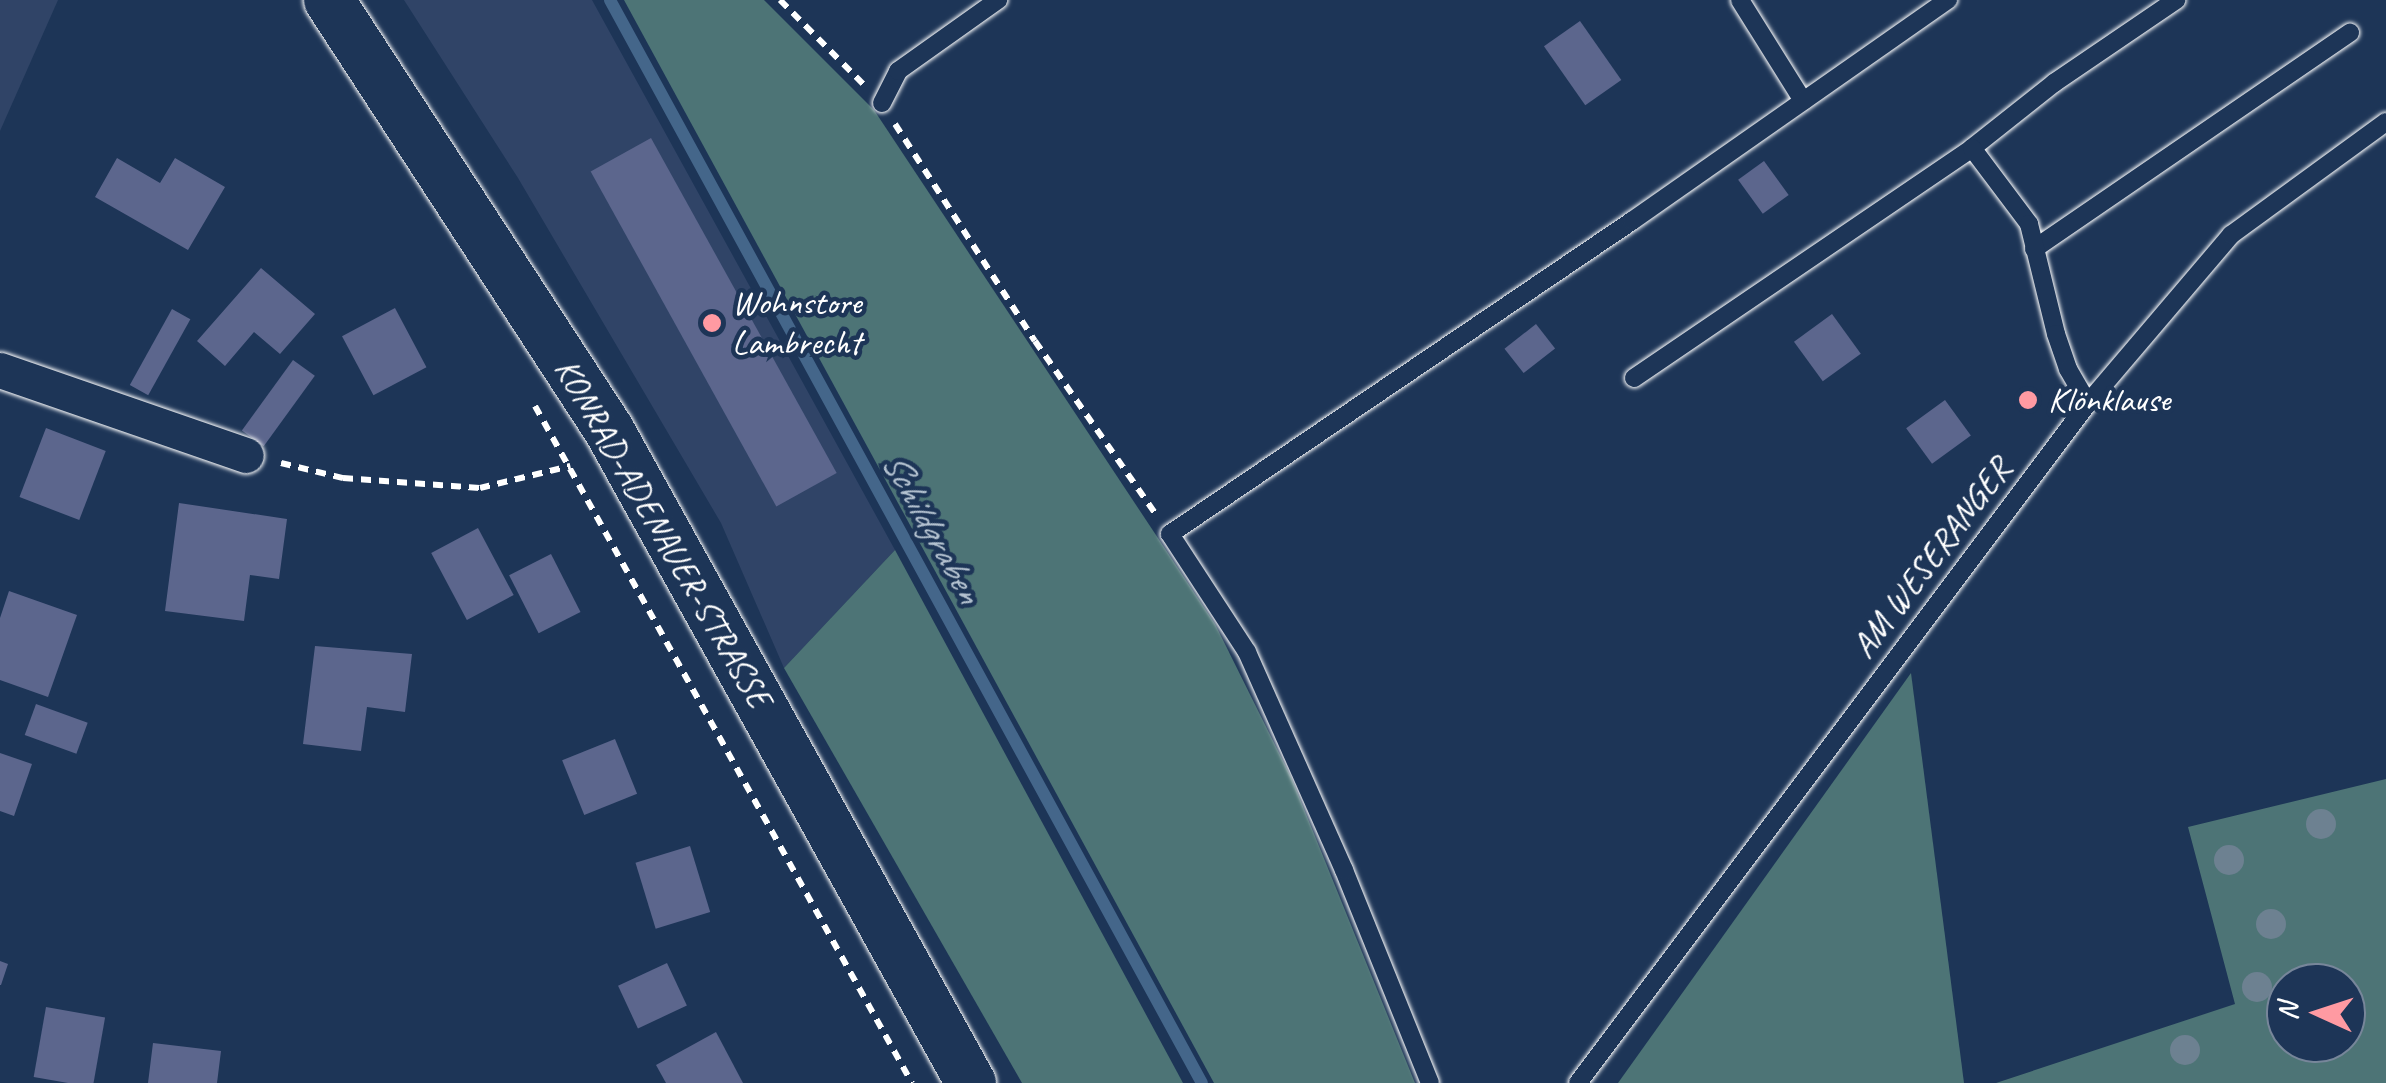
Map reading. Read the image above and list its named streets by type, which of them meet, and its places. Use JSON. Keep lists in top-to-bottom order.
{
  "streets": {
    "main road": ["KONRAD-ADENAUER-STRASSE"],
    "lane": ["AM WESERANGER"]
  },
  "water": ["Schildgraben"],
  "places": ["Wohnstore Lambrecht", "Klönklause"],
  "north": "left"
}
